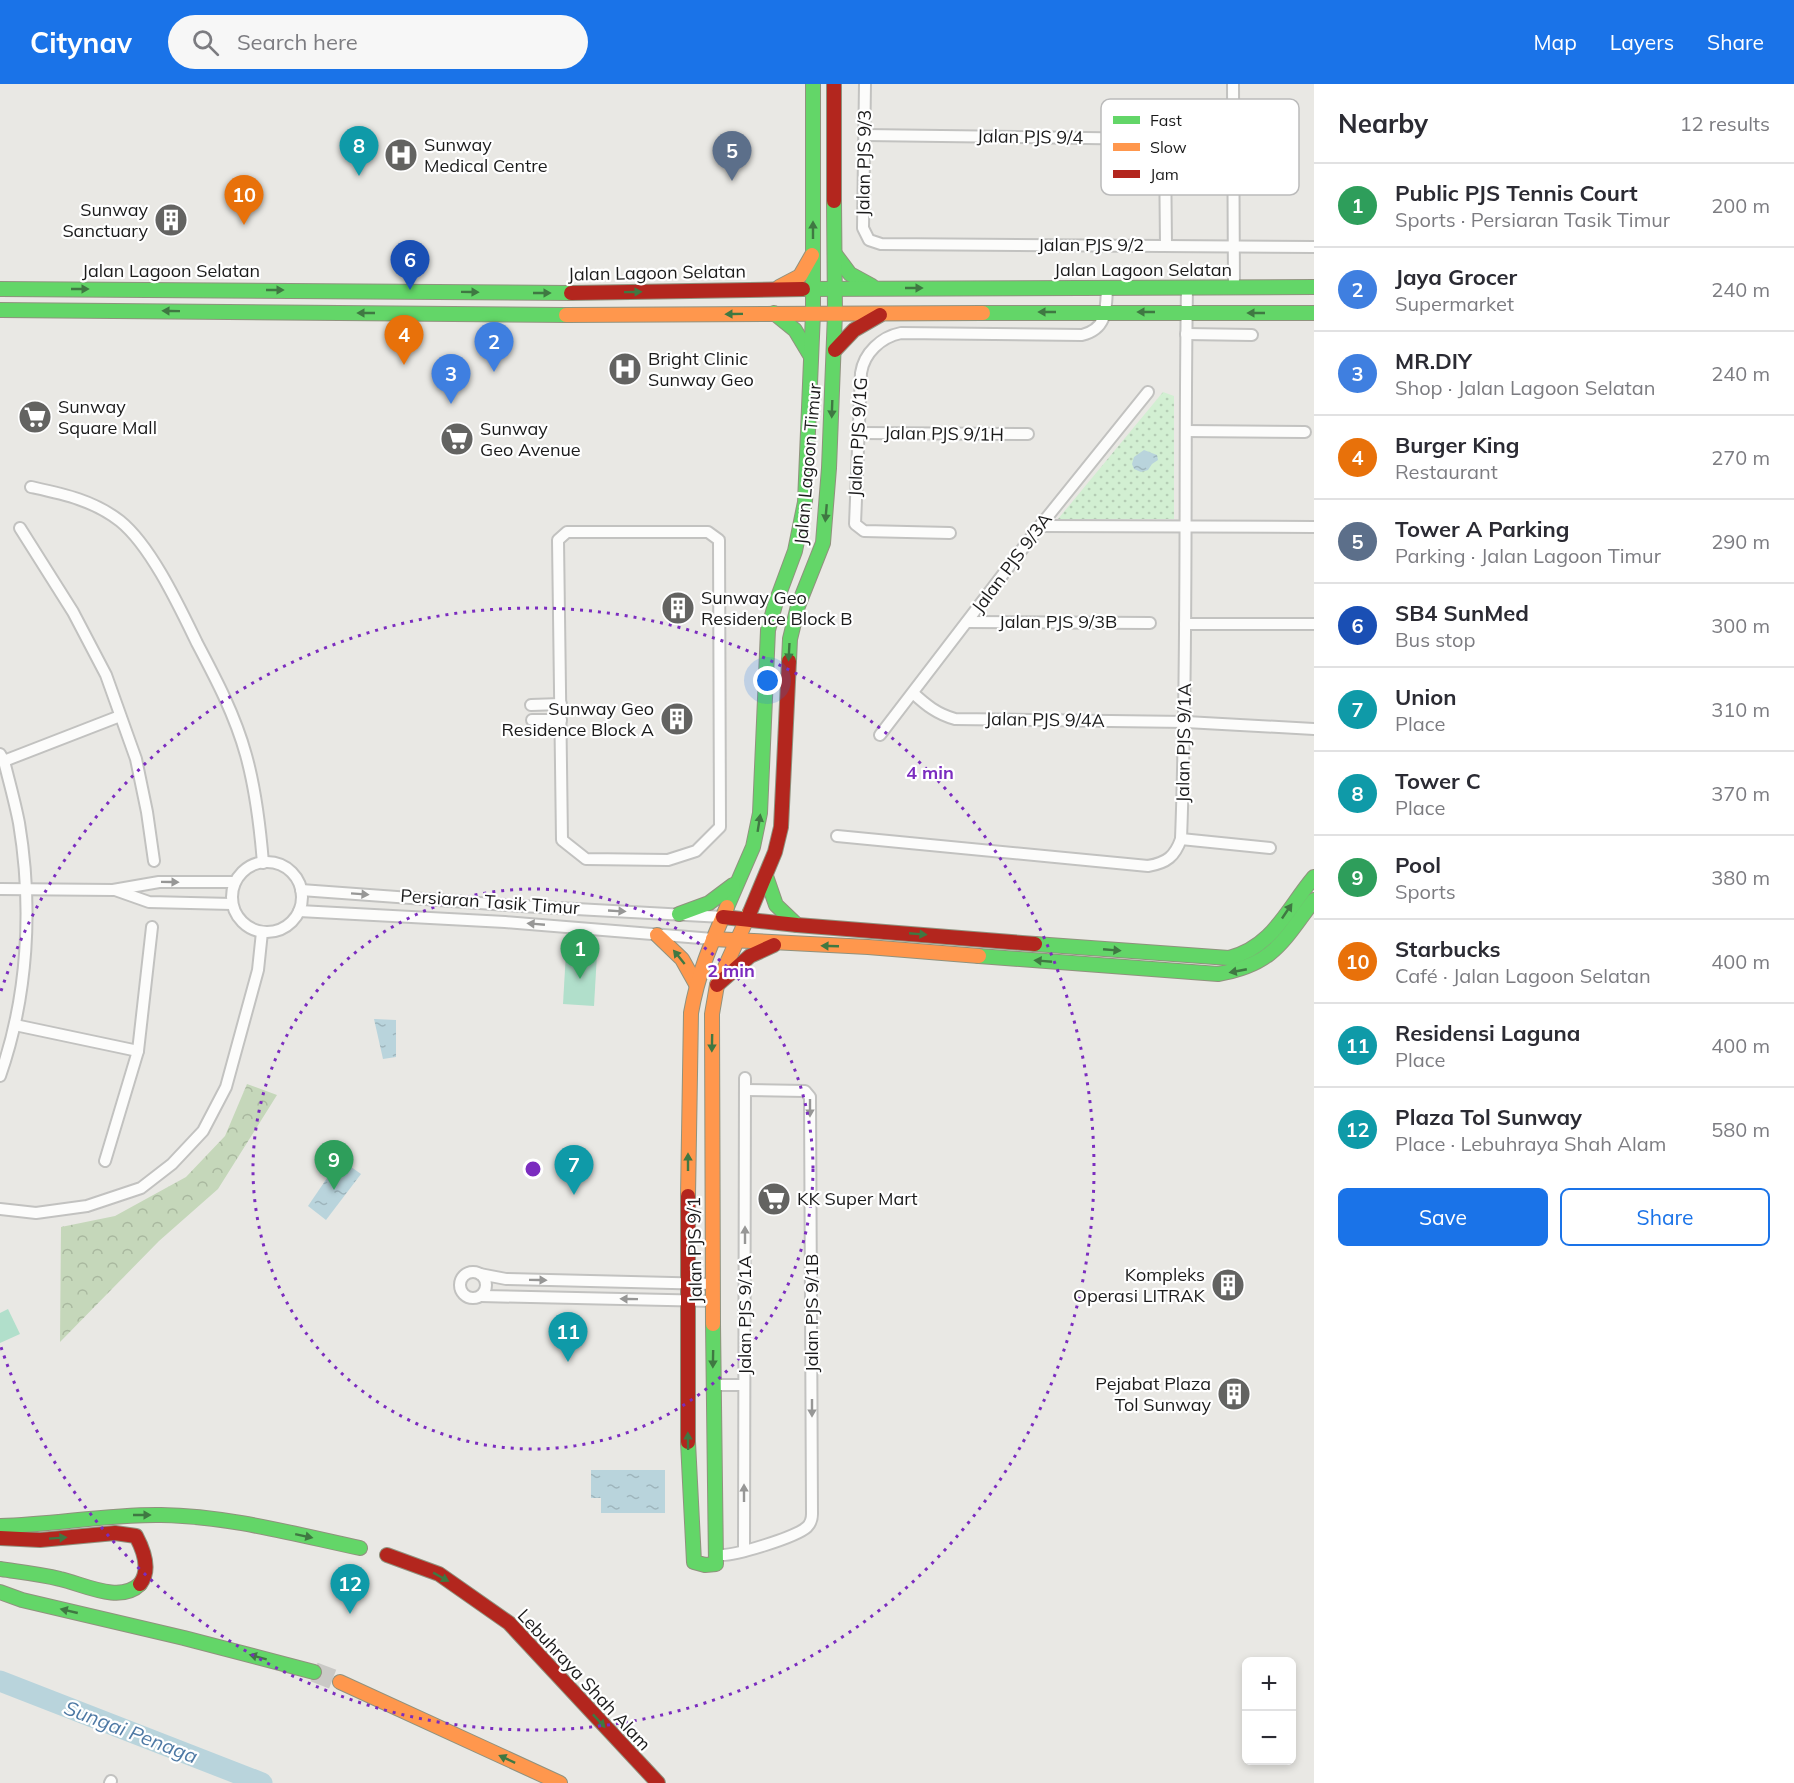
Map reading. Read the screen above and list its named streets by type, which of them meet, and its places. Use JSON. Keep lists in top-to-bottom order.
{
  "streets": {
    "main road": [
      "Jalan Lagoon Selatan",
      "Jalan Lagoon Timur",
      "Jalan PJS 9/1",
      "Lebuhraya Shah Alam"
    ],
    "street": [
      "Jalan PJS 9/4",
      "Jalan PJS 9/3",
      "Jalan PJS 9/2",
      "Jalan PJS 9/1H",
      "Jalan PJS 9/1G",
      "Jalan PJS 9/3A",
      "Jalan PJS 9/3B",
      "Jalan PJS 9/4A",
      "Jalan PJS 9/1A",
      "Persiaran Tasik Timur",
      "Jalan PJS 9/1B"
    ]
  },
  "crossings": [
    ["Jalan PJS 9/4", "Jalan PJS 9/3"],
    ["Jalan PJS 9/4", "Jalan PJS 9/2"],
    ["Jalan PJS 9/3", "Jalan PJS 9/2"],
    ["Jalan Lagoon Selatan", "Jalan Lagoon Timur"],
    ["Jalan Lagoon Selatan", "Jalan PJS 9/1A"],
    ["Jalan PJS 9/1H", "Jalan PJS 9/1G"],
    ["Jalan Lagoon Timur", "Persiaran Tasik Timur"],
    ["Jalan Lagoon Timur", "Jalan PJS 9/1"],
    ["Jalan PJS 9/3A", "Jalan PJS 9/3B"],
    ["Jalan PJS 9/3A", "Jalan PJS 9/4A"],
    ["Jalan PJS 9/4A", "Jalan PJS 9/1A"],
    ["Jalan PJS 9/1A", "Jalan PJS 9/1B"],
    ["Persiaran Tasik Timur", "Jalan PJS 9/1"]
  ],
  "one_way": ["Jalan PJS 9/1A", "Jalan PJS 9/1B"],
  "water": ["Sungai Penaga"],
  "places": {
    "hospital": ["Sunway Medical Centre", "Bright Clinic Sunway Geo"],
    "building": [
      "Sunway Sanctuary",
      "Sunway Geo Residence Block B",
      "Sunway Geo Residence Block A",
      "Kompleks Operasi LITRAK",
      "Pejabat Plaza Tol Sunway"
    ],
    "supermarket": ["Sunway Square Mall", "Sunway Geo Avenue", "KK Super Mart"]
  },
  "legend": ["Fast", "Slow", "Jam"],
  "page": {
    "header": "Citynav",
    "search": "Search here",
    "nav": ["Map", "Layers", "Share"],
    "heading": ["Nearby", "12 results"],
    "pins": [
      "8",
      "5",
      "10",
      "6",
      "4",
      "2",
      "3",
      "1",
      "9",
      "7",
      "11",
      "12"
    ],
    "list": [
      {
        "mark": "1",
        "name": "Public PJS Tennis Court",
        "note": "Sports · Persiaran Tasik Timur",
        "value": "200 m"
      },
      {
        "mark": "2",
        "name": "Jaya Grocer",
        "note": "Supermarket",
        "value": "240 m"
      },
      {
        "mark": "3",
        "name": "MR.DIY",
        "note": "Shop · Jalan Lagoon Selatan",
        "value": "240 m"
      },
      {
        "mark": "4",
        "name": "Burger King",
        "note": "Restaurant",
        "value": "270 m"
      },
      {
        "mark": "5",
        "name": "Tower A Parking",
        "note": "Parking · Jalan Lagoon Timur",
        "value": "290 m"
      },
      {
        "mark": "6",
        "name": "SB4 SunMed",
        "note": "Bus stop",
        "value": "300 m"
      },
      {
        "mark": "7",
        "name": "Union",
        "note": "Place",
        "value": "310 m"
      },
      {
        "mark": "8",
        "name": "Tower C",
        "note": "Place",
        "value": "370 m"
      },
      {
        "mark": "9",
        "name": "Pool",
        "note": "Sports",
        "value": "380 m"
      },
      {
        "mark": "10",
        "name": "Starbucks",
        "note": "Café · Jalan Lagoon Selatan",
        "value": "400 m"
      },
      {
        "mark": "11",
        "name": "Residensi Laguna",
        "note": "Place",
        "value": "400 m"
      },
      {
        "mark": "12",
        "name": "Plaza Tol Sunway",
        "note": "Place · Lebuhraya Shah Alam",
        "value": "580 m"
      }
    ],
    "buttons": ["Save", "Share"],
    "map_buttons": ["+", "−"]
  },
  "rings": ["4 min", "2 min"]
}
